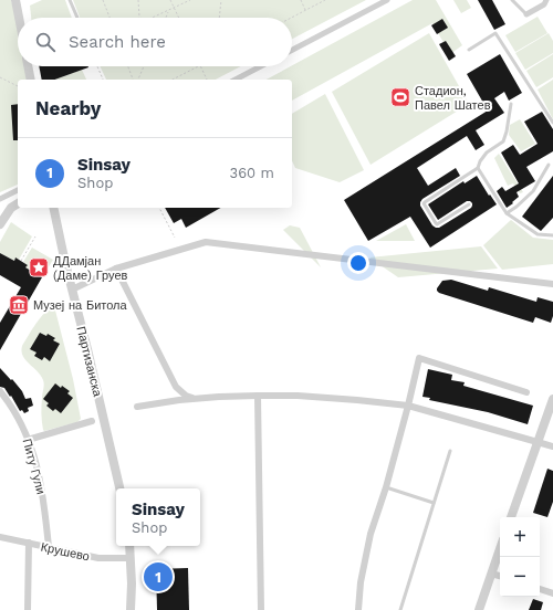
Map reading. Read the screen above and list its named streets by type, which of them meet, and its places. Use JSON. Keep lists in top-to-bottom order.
{
  "streets": {
    "street": ["Партизанска", "Питу Гули", "Крушево"]
  },
  "crossings": [
    ["Питу Гули", "Крушево"]
  ],
  "places": {
    "sports": ["Стадион, Павел Шатев"],
    "place": ["ДДамјан (Даме) Груев"],
    "museum": ["Музеј на Битола"]
  },
  "page": {
    "search": "Search here",
    "heading": "Nearby",
    "list": [
      {
        "mark": "1",
        "name": "Sinsay",
        "note": "Shop",
        "value": "360 m"
      }
    ],
    "popup": ["Sinsay", "Shop"],
    "map_buttons": ["+", "−"],
    "pins": "1"
  }
}
